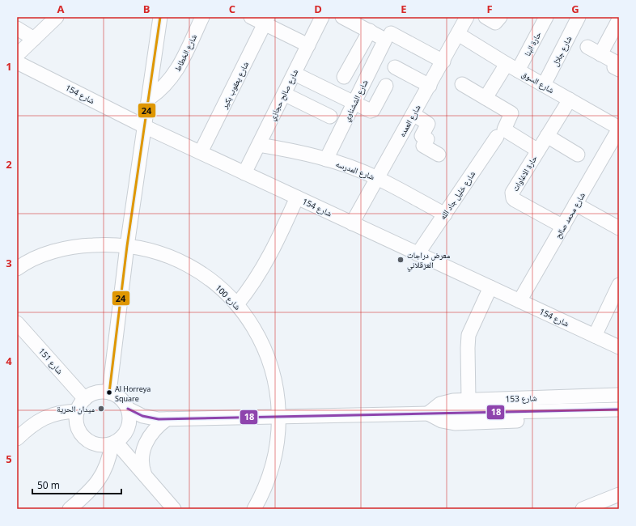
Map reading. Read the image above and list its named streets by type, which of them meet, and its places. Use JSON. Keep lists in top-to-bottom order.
{
  "streets": {
    "street": [
      "حارة البنا",
      "شارع جلال",
      "شارع الخطاط",
      "شارع السوق",
      "شارع يعقوب بكير",
      "شارع 154",
      "شارع صالح حجازي",
      "شارع الششناوي",
      "شارع العمده",
      "شارع المدرسه",
      "حارة الاغاوات",
      "شارع خليل جاد الله",
      "شارع محمد صالح",
      "شارع 100",
      "شارع 151",
      "شارع 153"
    ]
  },
  "crossings": [
    ["حارة البنا", "شارع السوق"],
    ["شارع جلال", "شارع السوق"],
    ["شارع السوق", "شارع العمده"],
    ["شارع السوق", "حارة الاغاوات"],
    ["شارع السوق", "شارع محمد صالح"],
    ["شارع يعقوب بكير", "شارع 154"],
    ["شارع 154", "شارع صالح حجازي"],
    ["شارع 154", "شارع العمده"],
    ["شارع 154", "شارع خليل جاد الله"],
    ["شارع 154", "شارع محمد صالح"],
    ["شارع صالح حجازي", "شارع المدرسه"],
    ["شارع الششناوي", "شارع المدرسه"],
    ["شارع العمده", "شارع المدرسه"],
    ["شارع المدرسه", "شارع خليل جاد الله"],
    ["حارة الاغاوات", "شارع محمد صالح"]
  ],
  "places": ["معرض دراجات العزقلاني", "Al Horreya Square", "ميدان الحرية"],
  "lines": ["transit line 24", "transit line 18"],
  "scale_bar": "50 m",
  "grid": {
    "columns": [
      "A",
      "B",
      "C",
      "D",
      "E",
      "F",
      "G"
    ],
    "rows": [
      "1",
      "2",
      "3",
      "4",
      "5"
    ]
  }
}
